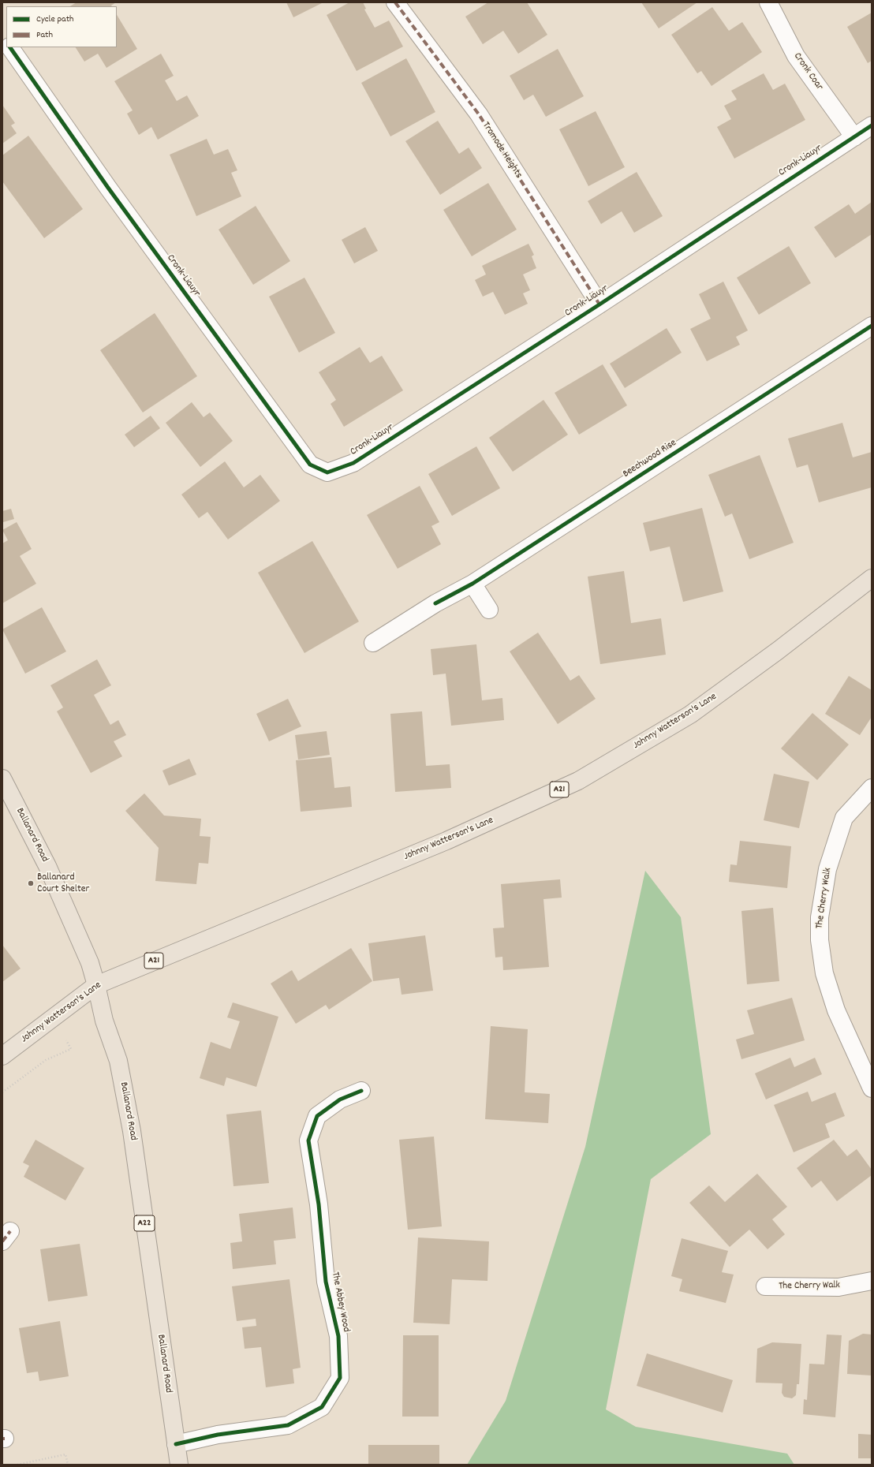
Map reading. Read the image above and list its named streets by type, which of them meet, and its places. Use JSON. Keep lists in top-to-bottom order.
{
  "streets": {
    "main road": [
      "Johnny Watterson's Lane",
      "A21",
      "Ballanard Road",
      "A22"
    ],
    "street": [
      "Cronk Coar",
      "Tromode Heights",
      "Cronk-Liauyr",
      "Beechwood Rise",
      "The Cherry Walk",
      "The Abbey Wood"
    ]
  },
  "crossings": [
    ["Cronk Coar", "Cronk-Liauyr"],
    ["Tromode Heights", "Cronk-Liauyr"],
    ["Johnny Watterson's Lane", "Ballanard Road"],
    ["Ballanard Road", "The Abbey Wood"]
  ],
  "places": ["Ballanard Court Shelter"],
  "legend": ["Cycle path", "Path"]
}
